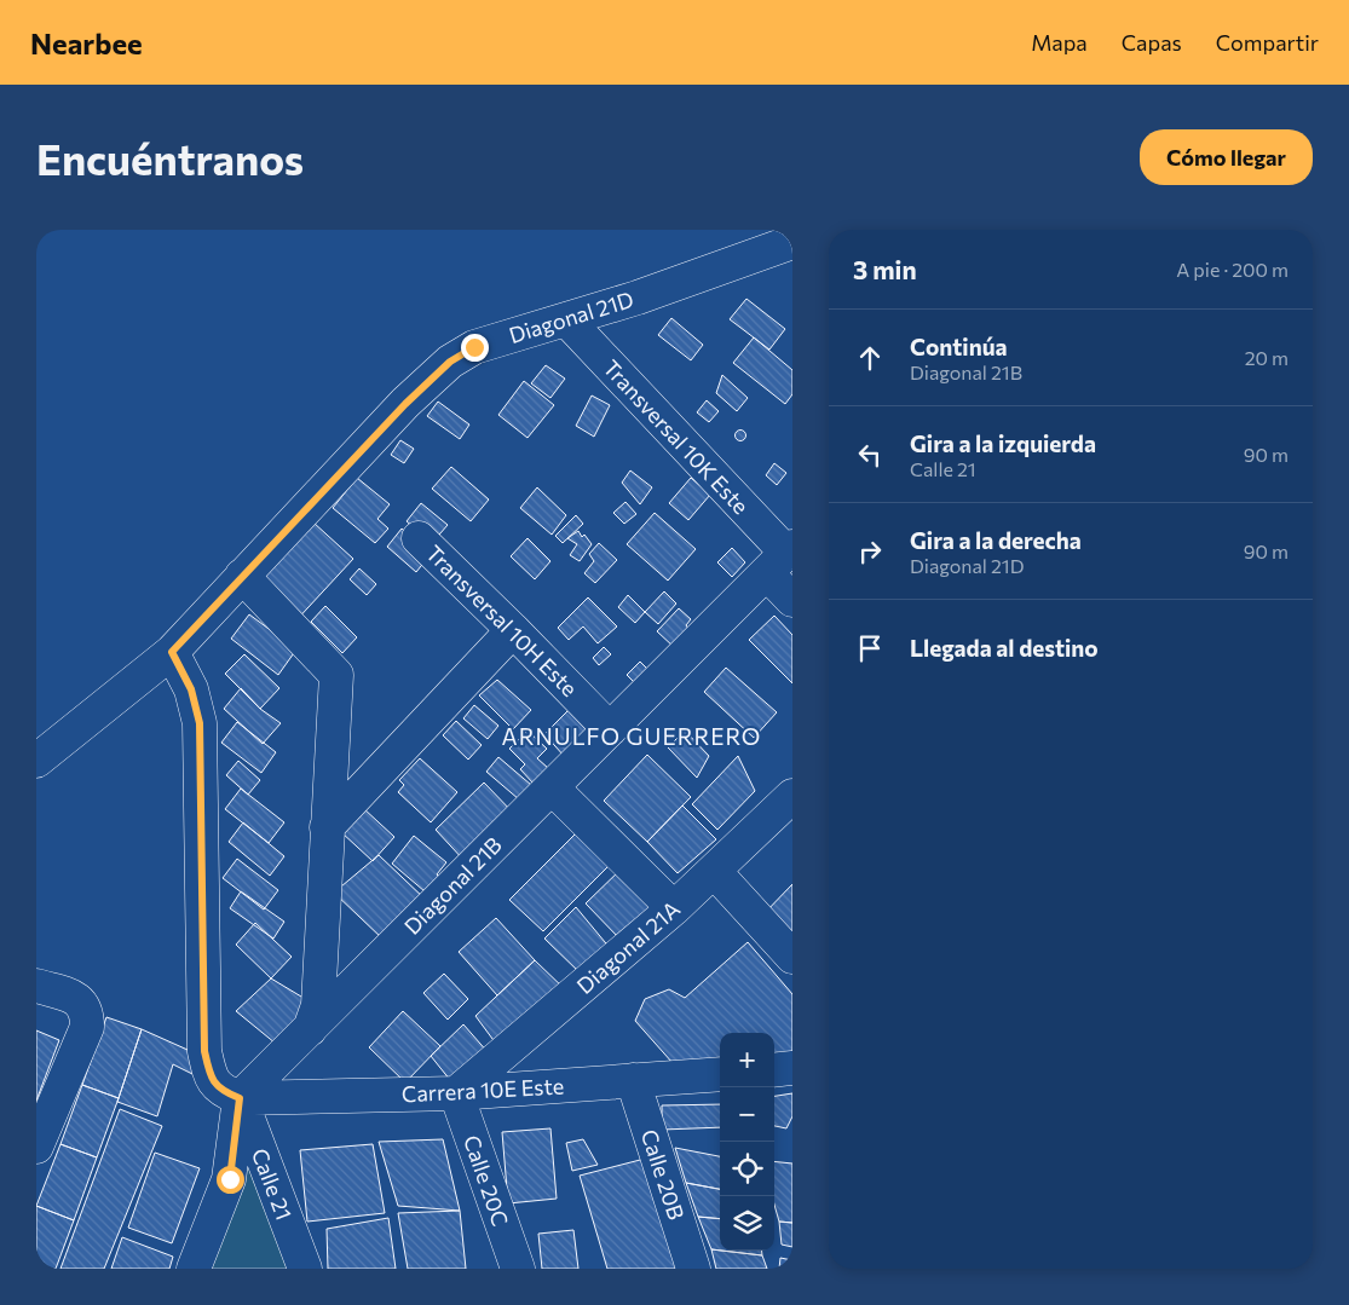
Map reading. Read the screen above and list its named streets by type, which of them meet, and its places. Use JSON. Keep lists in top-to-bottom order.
{
  "streets": {
    "street": [
      "Diagonal 21D",
      "Transversal 10K Este",
      "Transversal 10H Este",
      "Diagonal 21B",
      "Diagonal 21A",
      "Carrera 10E Este",
      "Calle 20B",
      "Calle 20C",
      "Calle 21"
    ]
  },
  "crossings": [
    ["Diagonal 21D", "Transversal 10K Este"],
    ["Transversal 10K Este", "Diagonal 21B"],
    ["Transversal 10H Este", "Diagonal 21B"],
    ["Diagonal 21B", "Carrera 10E Este"],
    ["Diagonal 21B", "Calle 21"],
    ["Diagonal 21A", "Carrera 10E Este"],
    ["Diagonal 21A", "Calle 20C"],
    ["Carrera 10E Este", "Calle 20B"],
    ["Carrera 10E Este", "Calle 20C"],
    ["Carrera 10E Este", "Calle 21"]
  ],
  "districts": ["ARNULFO GUERRERO"],
  "page": {
    "header": "Nearbee",
    "nav": ["Mapa", "Capas", "Compartir"],
    "buttons": "Cómo llegar",
    "title": "Encuéntranos",
    "heading": ["3 min", "A pie · 200 m"],
    "list": [
      ["Continúa", "Diagonal 21B", "20 m"],
      ["Gira a la izquierda", "Calle 21", "90 m"],
      ["Gira a la derecha", "Diagonal 21D", "90 m"],
      "Llegada al destino"
    ],
    "map_buttons": ["+", "−"]
  }
}
